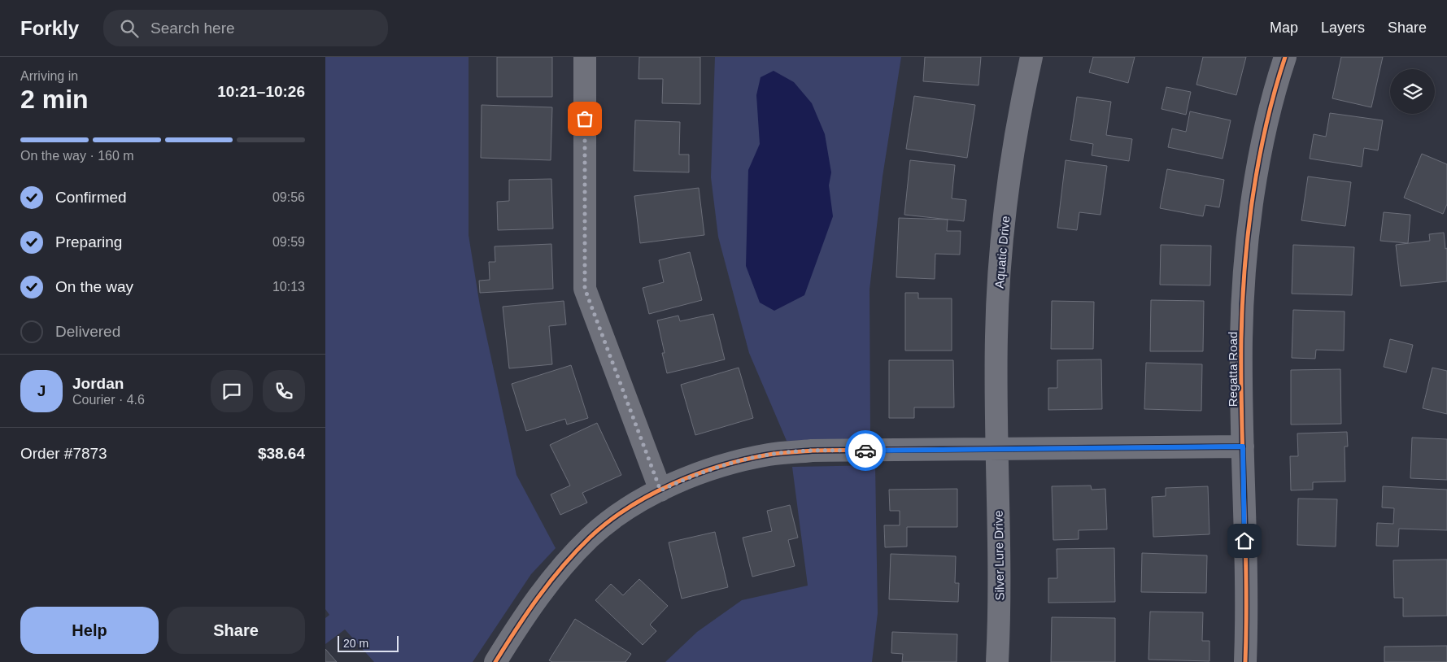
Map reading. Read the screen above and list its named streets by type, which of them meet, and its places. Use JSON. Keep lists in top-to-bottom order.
{
  "streets": {
    "street": ["Aquatic Drive", "Regatta Road", "Silver Lure Drive"]
  },
  "crossings": [
    ["Aquatic Drive", "Silver Lure Drive"]
  ],
  "scale_bar": "20 m",
  "page": {
    "header": "Forkly",
    "search": "Search here",
    "nav": ["Map", "Layers", "Share"],
    "heading": ["2 min", "Arriving in", "10:21–10:26"],
    "panel": [
      "Jordan",
      "Courier · 4.6",
      "Order #7873",
      "$38.64"
    ],
    "bar": "On the way · 160 m",
    "list": [
      ["Confirmed", "09:56"],
      ["Preparing", "09:59"],
      ["On the way", "10:13"],
      "Delivered"
    ],
    "round": "J",
    "buttons": ["Help", "Share"],
    "scale": "20 m"
  }
}
